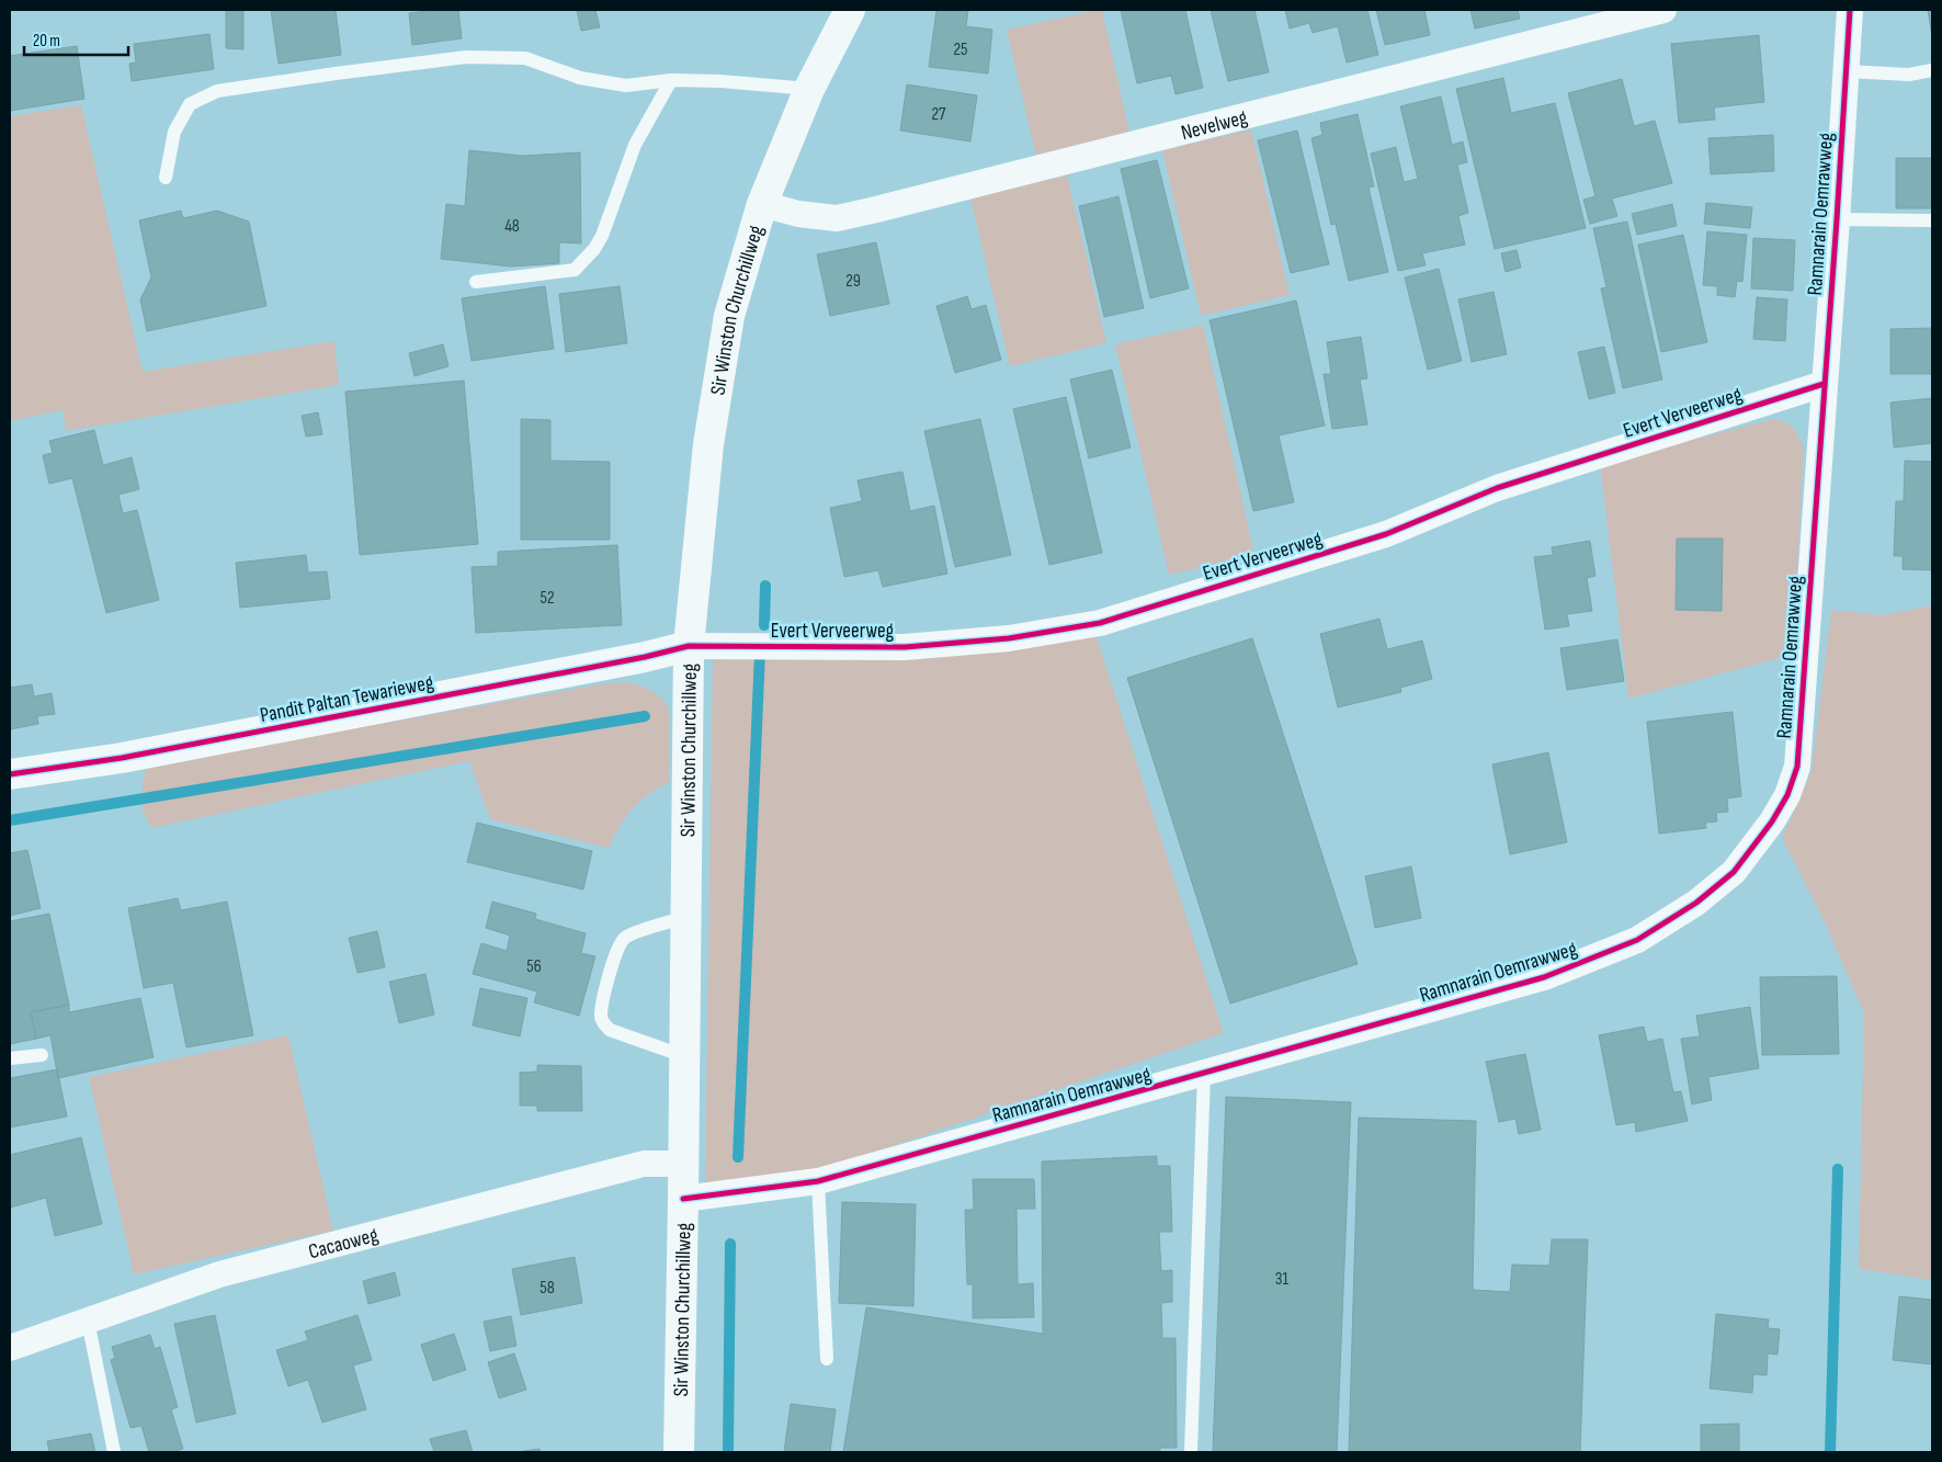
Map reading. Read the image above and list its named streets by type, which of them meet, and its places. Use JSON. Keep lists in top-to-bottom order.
{
  "streets": {
    "street": [
      "Nevelweg",
      "Ramnarain Oemrawweg",
      "Sir Winston Churchillweg",
      "Evert Verveerweg",
      "Pandit Paltan Tewarieweg",
      "Cacaoweg"
    ]
  },
  "crossings": [
    ["Nevelweg", "Sir Winston Churchillweg"],
    ["Ramnarain Oemrawweg", "Sir Winston Churchillweg"],
    ["Ramnarain Oemrawweg", "Evert Verveerweg"],
    ["Sir Winston Churchillweg", "Evert Verveerweg"],
    ["Sir Winston Churchillweg", "Pandit Paltan Tewarieweg"],
    ["Sir Winston Churchillweg", "Cacaoweg"],
    ["Evert Verveerweg", "Pandit Paltan Tewarieweg"]
  ],
  "house_numbers": [
    "25",
    "27",
    "48",
    "29",
    "52",
    "56",
    "31",
    "58"
  ],
  "scale_bar": "20 m"
}
